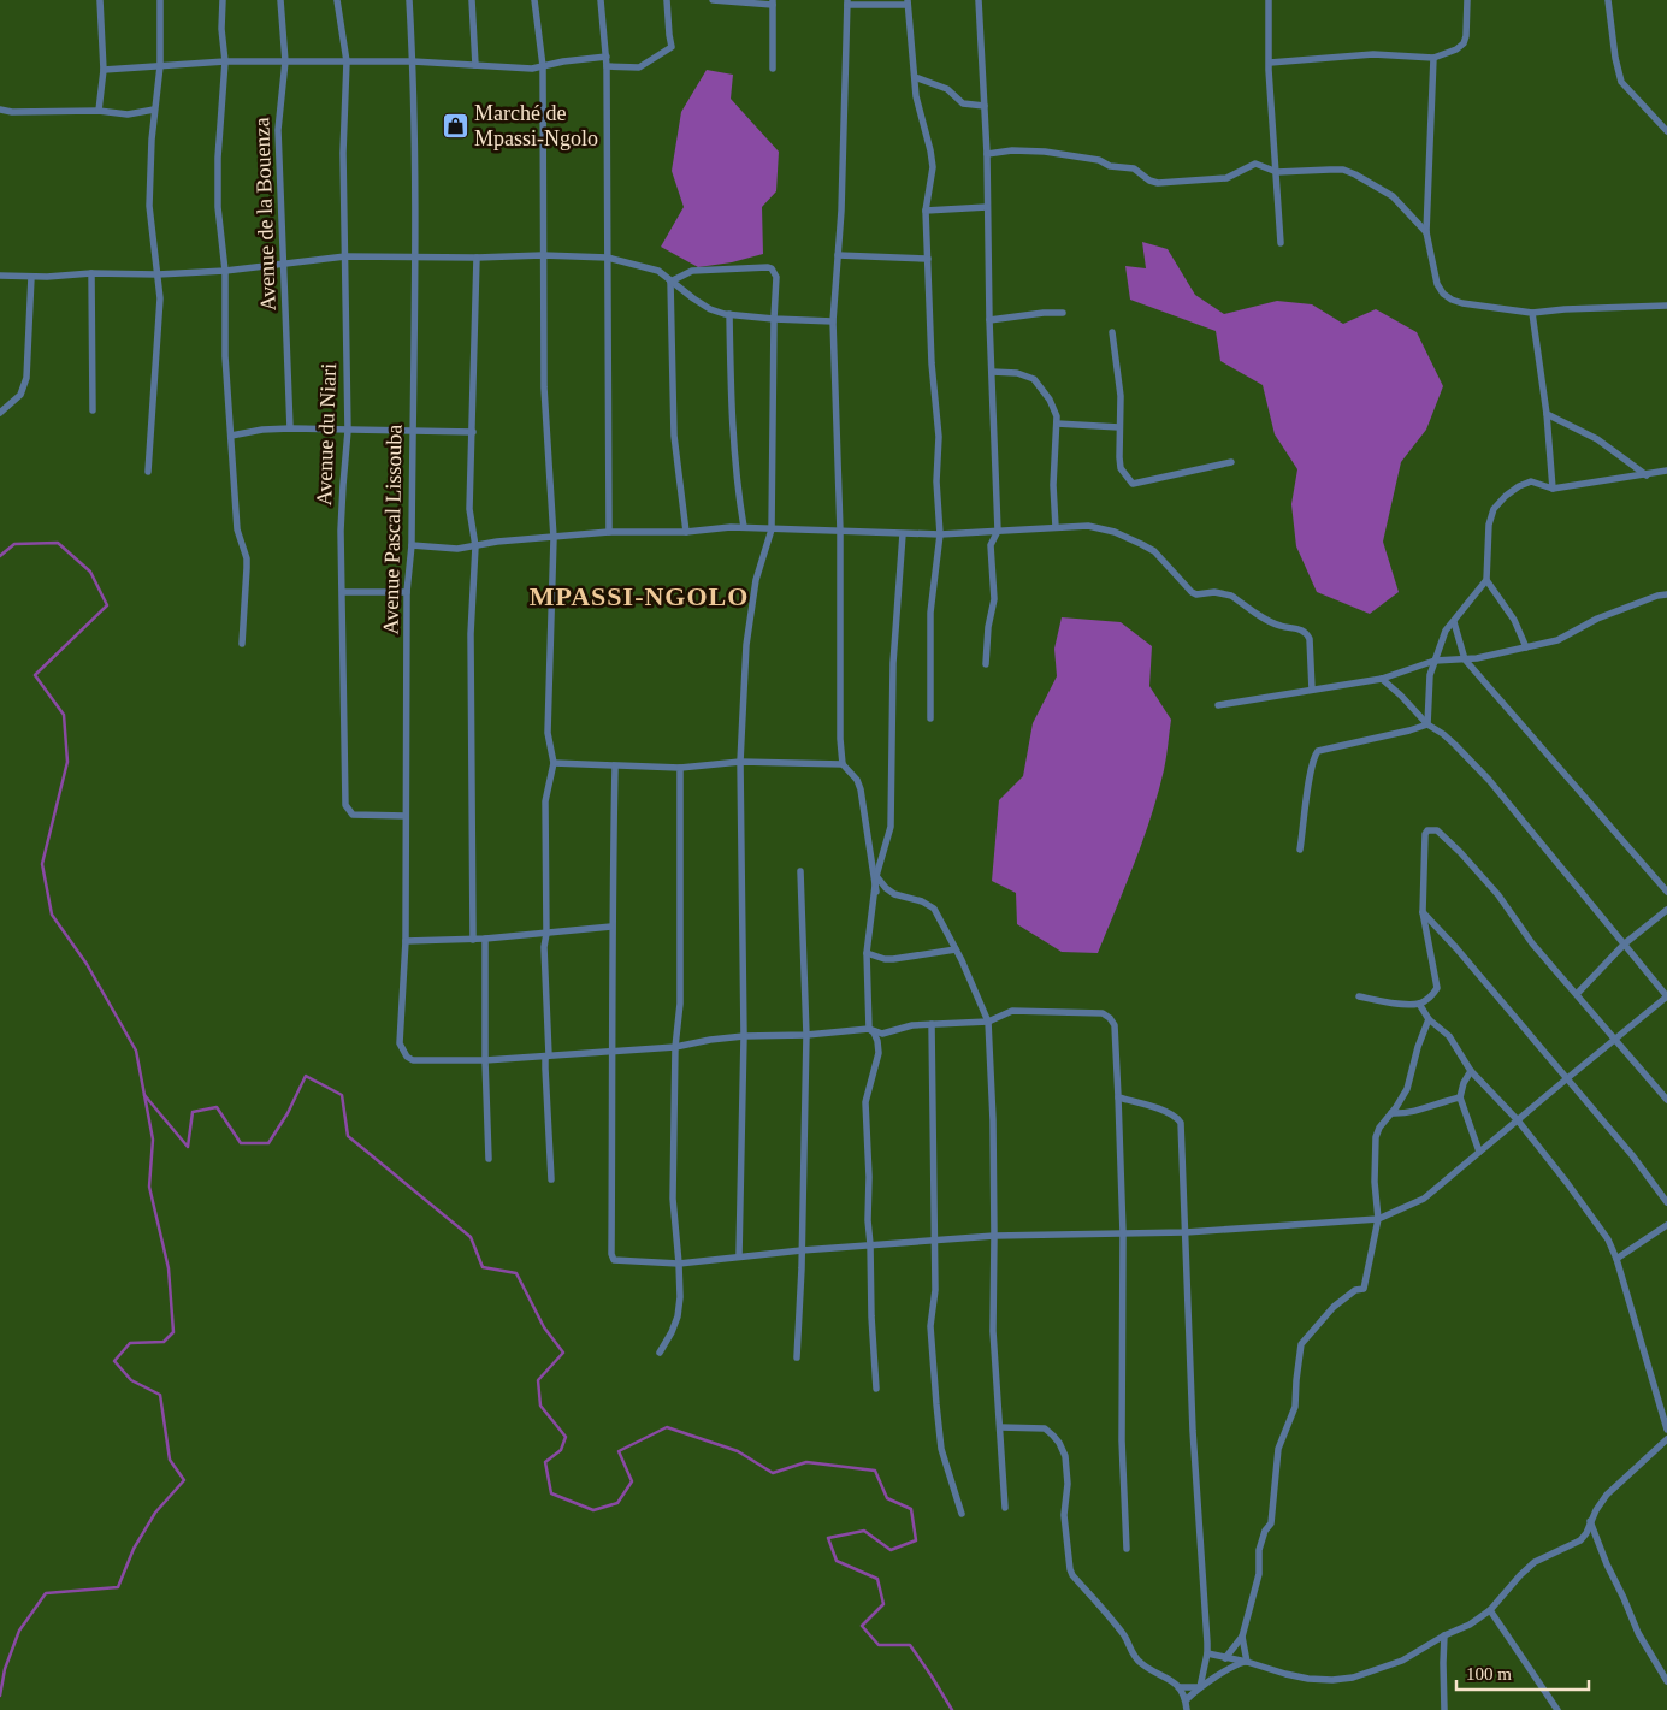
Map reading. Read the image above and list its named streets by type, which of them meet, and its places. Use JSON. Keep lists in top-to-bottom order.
{
  "streets": {
    "street": ["Avenue de la Bouenza", "Avenue du Niari", "Avenue Pascal Lissouba"]
  },
  "crossings": [
    ["Avenue du Niari", "Avenue Pascal Lissouba"]
  ],
  "districts": ["MPASSI-NGOLO"],
  "places": {
    "shop": ["Marché de Mpassi-Ngolo"]
  },
  "scale_bar": "100 m"
}
